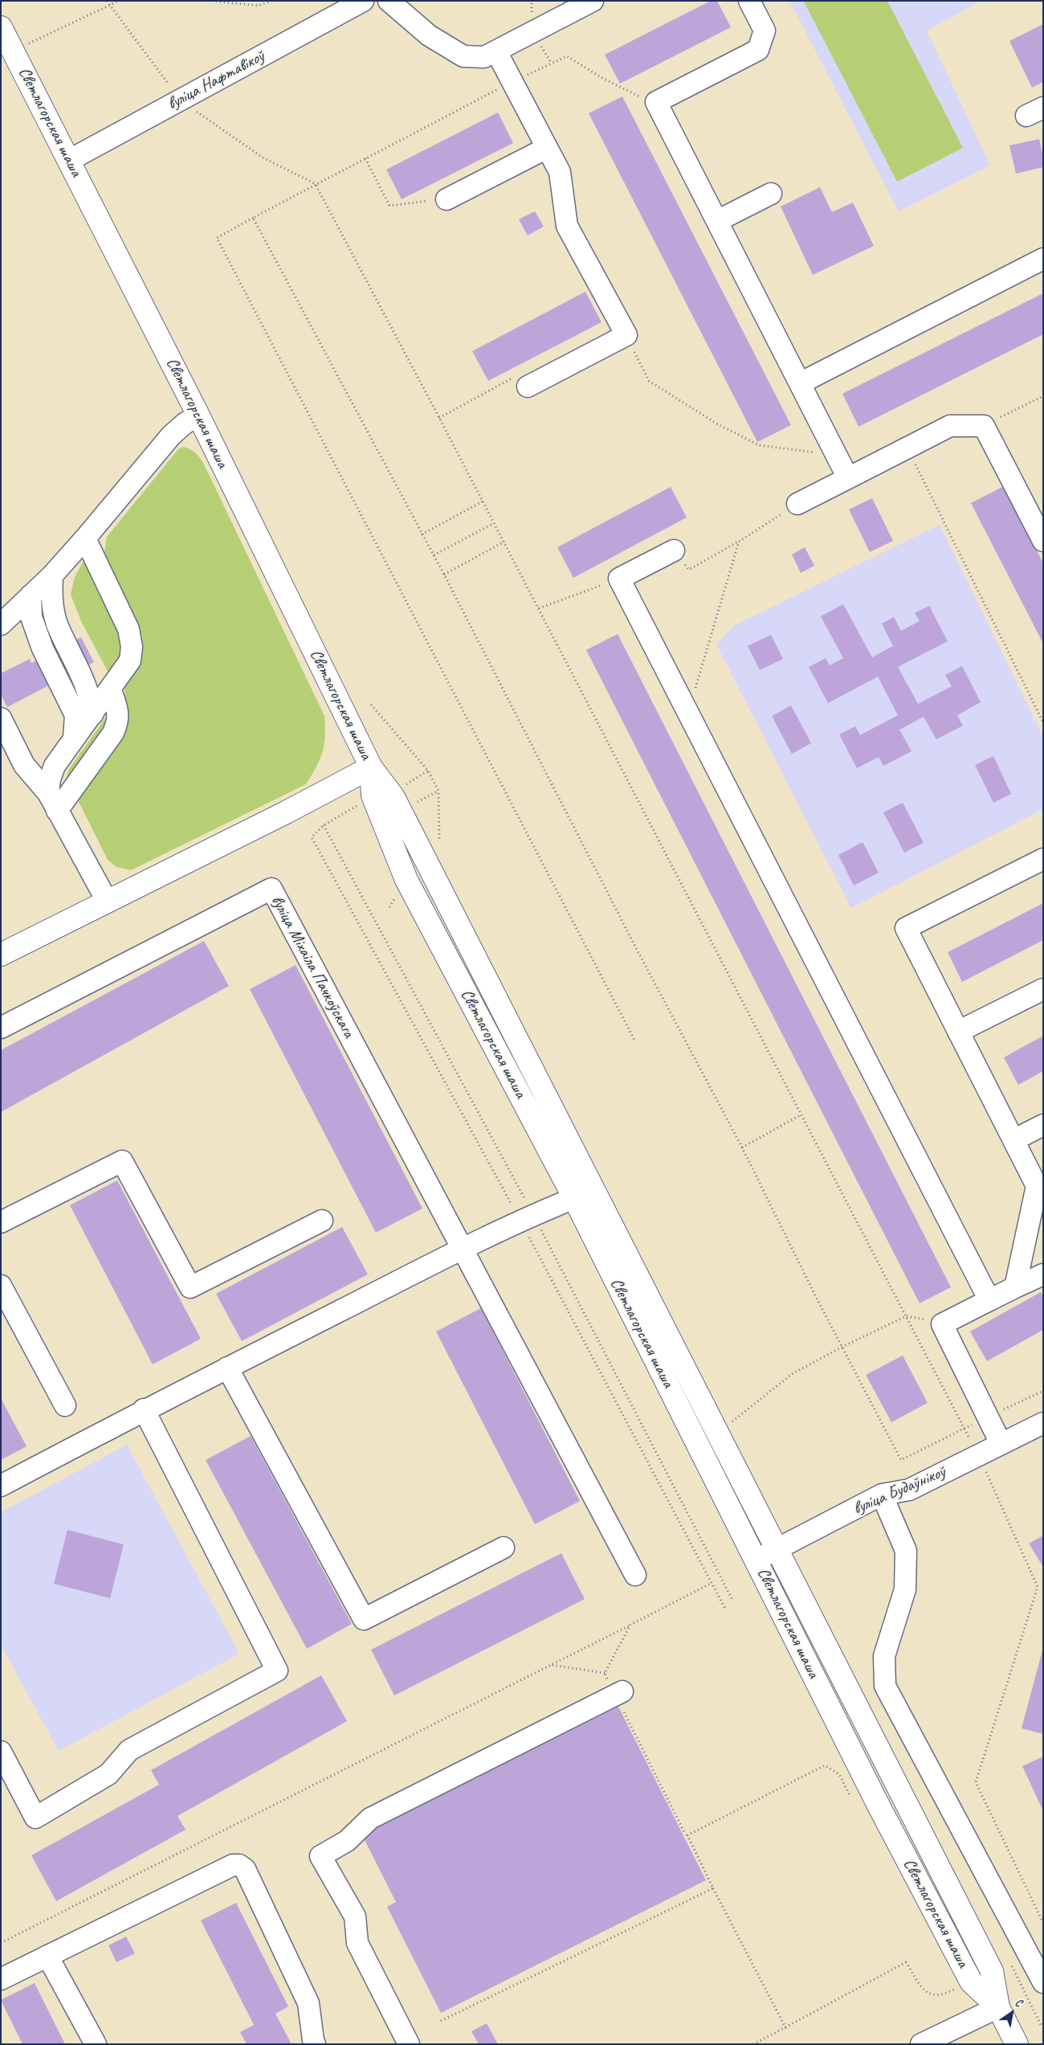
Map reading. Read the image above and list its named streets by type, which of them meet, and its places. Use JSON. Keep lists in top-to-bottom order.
{
  "streets": {
    "main road": ["Светлагорская шаша"],
    "street": ["вуліца Нафтавікоў", "вуліца Міхаіла Пачкоўскага", "вуліца Будаўнікоў"]
  },
  "crossings": [
    ["вуліца Нафтавікоў", "Светлагорская шаша"],
    ["Светлагорская шаша", "вуліца Будаўнікоў"]
  ],
  "north": "top right"
}
